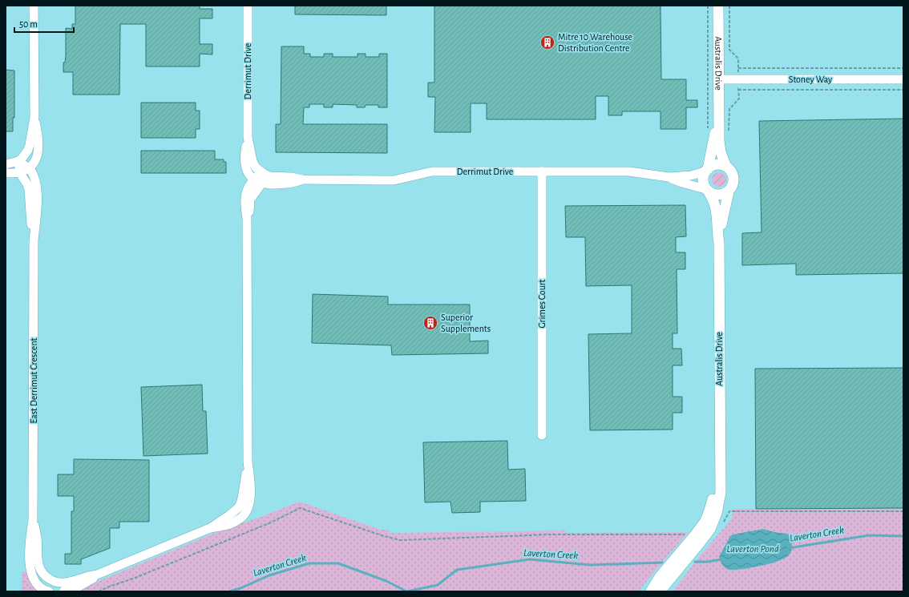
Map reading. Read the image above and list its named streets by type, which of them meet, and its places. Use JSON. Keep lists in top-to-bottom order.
{
  "streets": {
    "street": [
      "Australis Drive",
      "Derrimut Drive",
      "Stoney Way",
      "Grimes Court",
      "East Derrimut Crescent"
    ]
  },
  "crossings": [
    ["Australis Drive", "Derrimut Drive"],
    ["Australis Drive", "Stoney Way"],
    ["Derrimut Drive", "Grimes Court"],
    ["Derrimut Drive", "East Derrimut Crescent"]
  ],
  "water": ["Laverton Creek", "Laverton Pond"],
  "places": {
    "building": ["Mitre 10 Warehouse Distribution Centre", "Superior Supplements"]
  },
  "scale_bar": "50 m"
}
